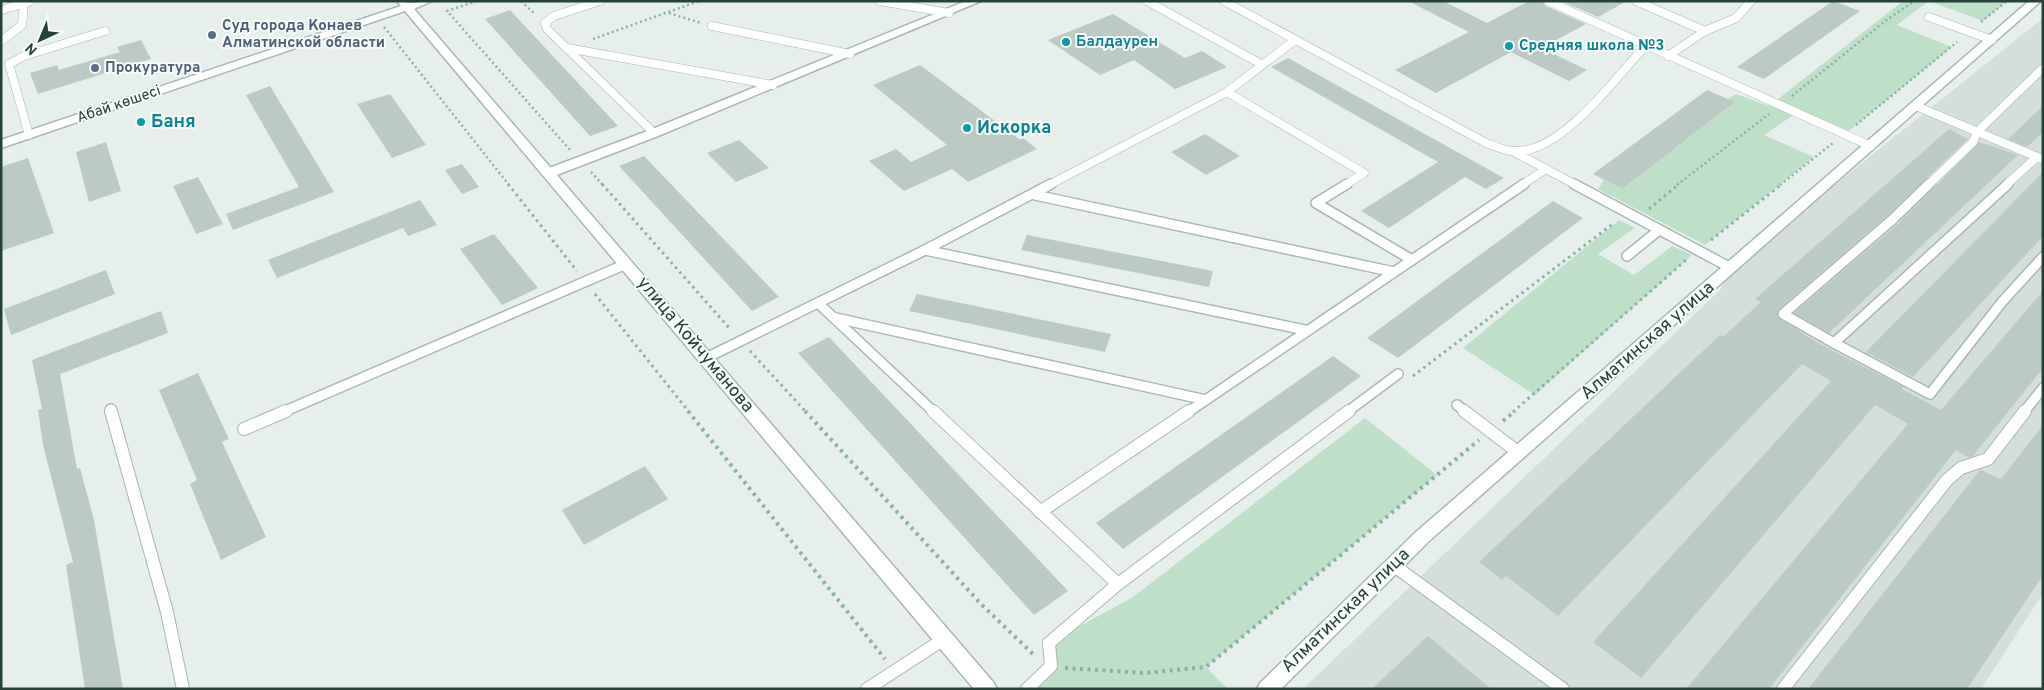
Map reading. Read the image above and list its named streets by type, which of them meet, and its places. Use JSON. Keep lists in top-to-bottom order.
{
  "streets": {
    "street": ["Абай көшесі", "Алматинская улица", "улица Койчуманова"]
  },
  "crossings": [
    ["Абай көшесі", "улица Койчуманова"]
  ],
  "places": [
    "Суд города Конаев Алматинской области",
    "Балдаурен",
    "Средняя школа №3",
    "Прокуратура",
    "Баня",
    "Искоркa"
  ],
  "north": "bottom left"
}
